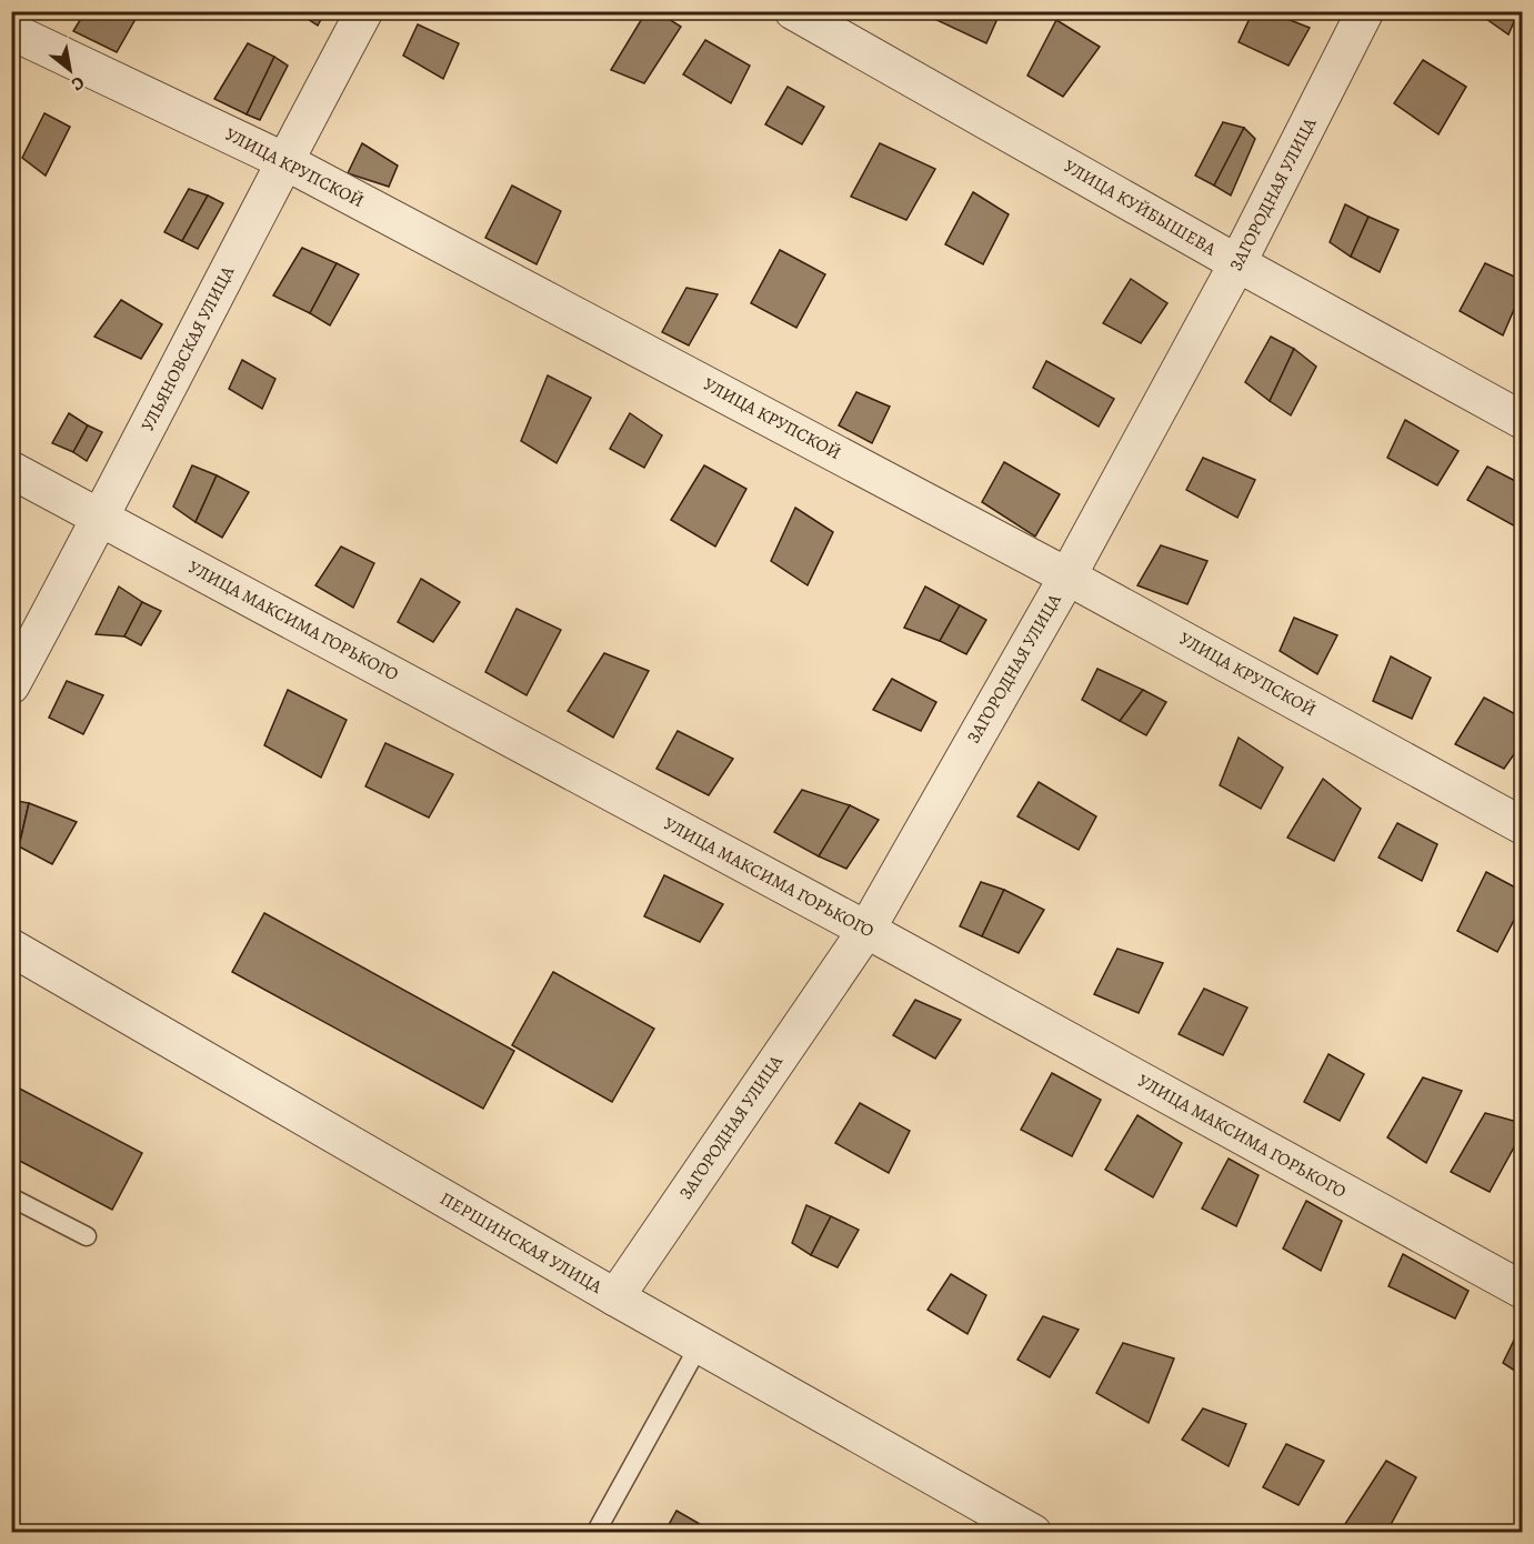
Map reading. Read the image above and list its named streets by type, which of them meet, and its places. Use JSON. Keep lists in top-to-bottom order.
{
  "streets": {
    "street": [
      "УЛИЦА КРУПСКОЙ",
      "ЗАГОРОДНАЯ УЛИЦА",
      "УЛИЦА КУЙБЫШЕВА",
      "УЛЬЯНОВСКАЯ УЛИЦА",
      "УЛИЦА МАКСИМА ГОРЬКОГО",
      "ПЕРШИНСКАЯ УЛИЦА"
    ]
  },
  "crossings": [
    ["УЛИЦА КРУПСКОЙ", "ЗАГОРОДНАЯ УЛИЦА"],
    ["УЛИЦА КРУПСКОЙ", "УЛЬЯНОВСКАЯ УЛИЦА"],
    ["ЗАГОРОДНАЯ УЛИЦА", "УЛИЦА КУЙБЫШЕВА"],
    ["ЗАГОРОДНАЯ УЛИЦА", "УЛИЦА МАКСИМА ГОРЬКОГО"],
    ["ЗАГОРОДНАЯ УЛИЦА", "ПЕРШИНСКАЯ УЛИЦА"],
    ["УЛЬЯНОВСКАЯ УЛИЦА", "УЛИЦА МАКСИМА ГОРЬКОГО"]
  ],
  "north": "bottom right"
}
